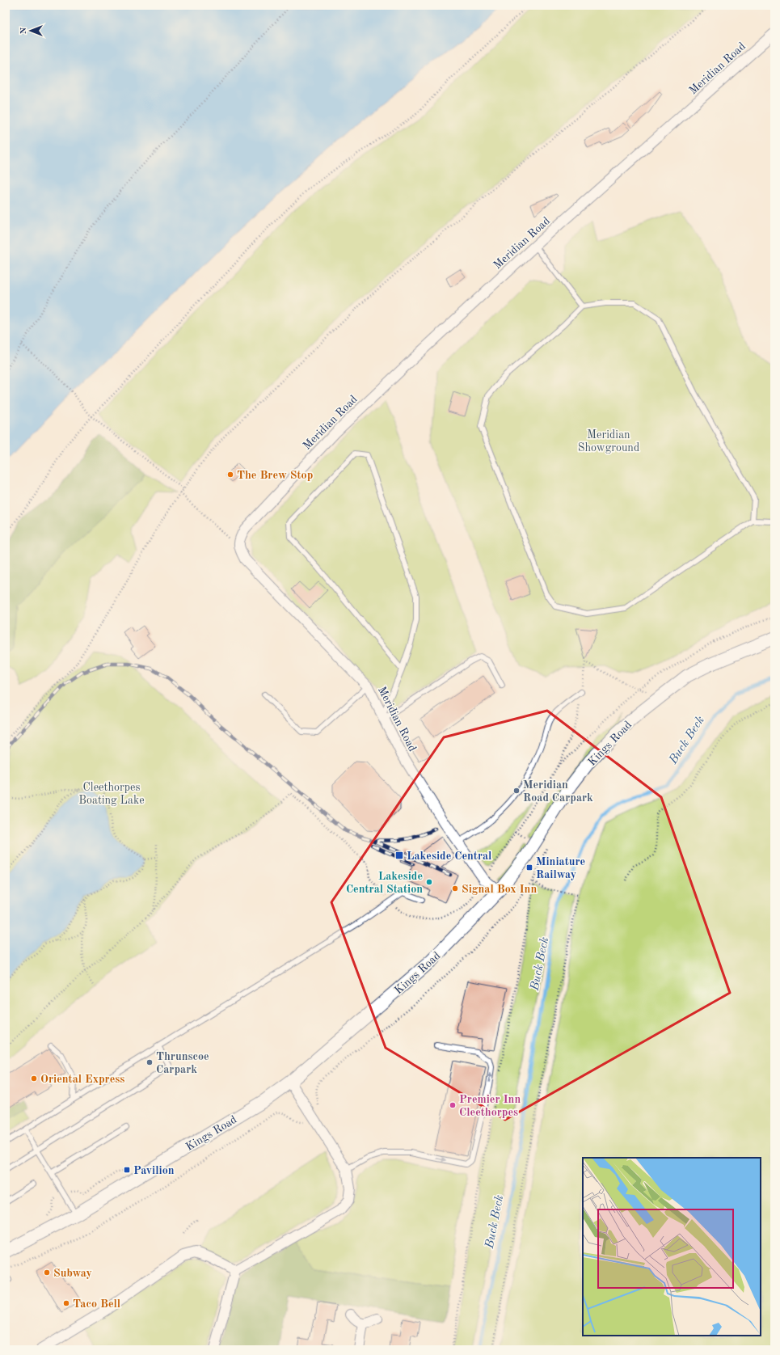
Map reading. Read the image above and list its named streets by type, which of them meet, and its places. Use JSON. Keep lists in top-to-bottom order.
{
  "streets": {
    "street": ["Meridian Road", "Kings Road"]
  },
  "crossings": [
    ["Meridian Road", "Kings Road"]
  ],
  "water": ["Buck Beck"],
  "parks": ["Meridian Showground", "Cleethorpes Boating Lake"],
  "places": {
    "other": [
      "The Brew Stop",
      "Meridian Road Carpark",
      "Lakeside Central Station",
      "Signal Box Inn",
      "Thrunscoe Carpark",
      "Oriental Express",
      "Premier Inn Cleethorpes",
      "Subway",
      "Taco Bell"
    ],
    "transit": ["Lakeside Central", "Miniature Railway", "Pavilion"]
  },
  "north": "left"
}
